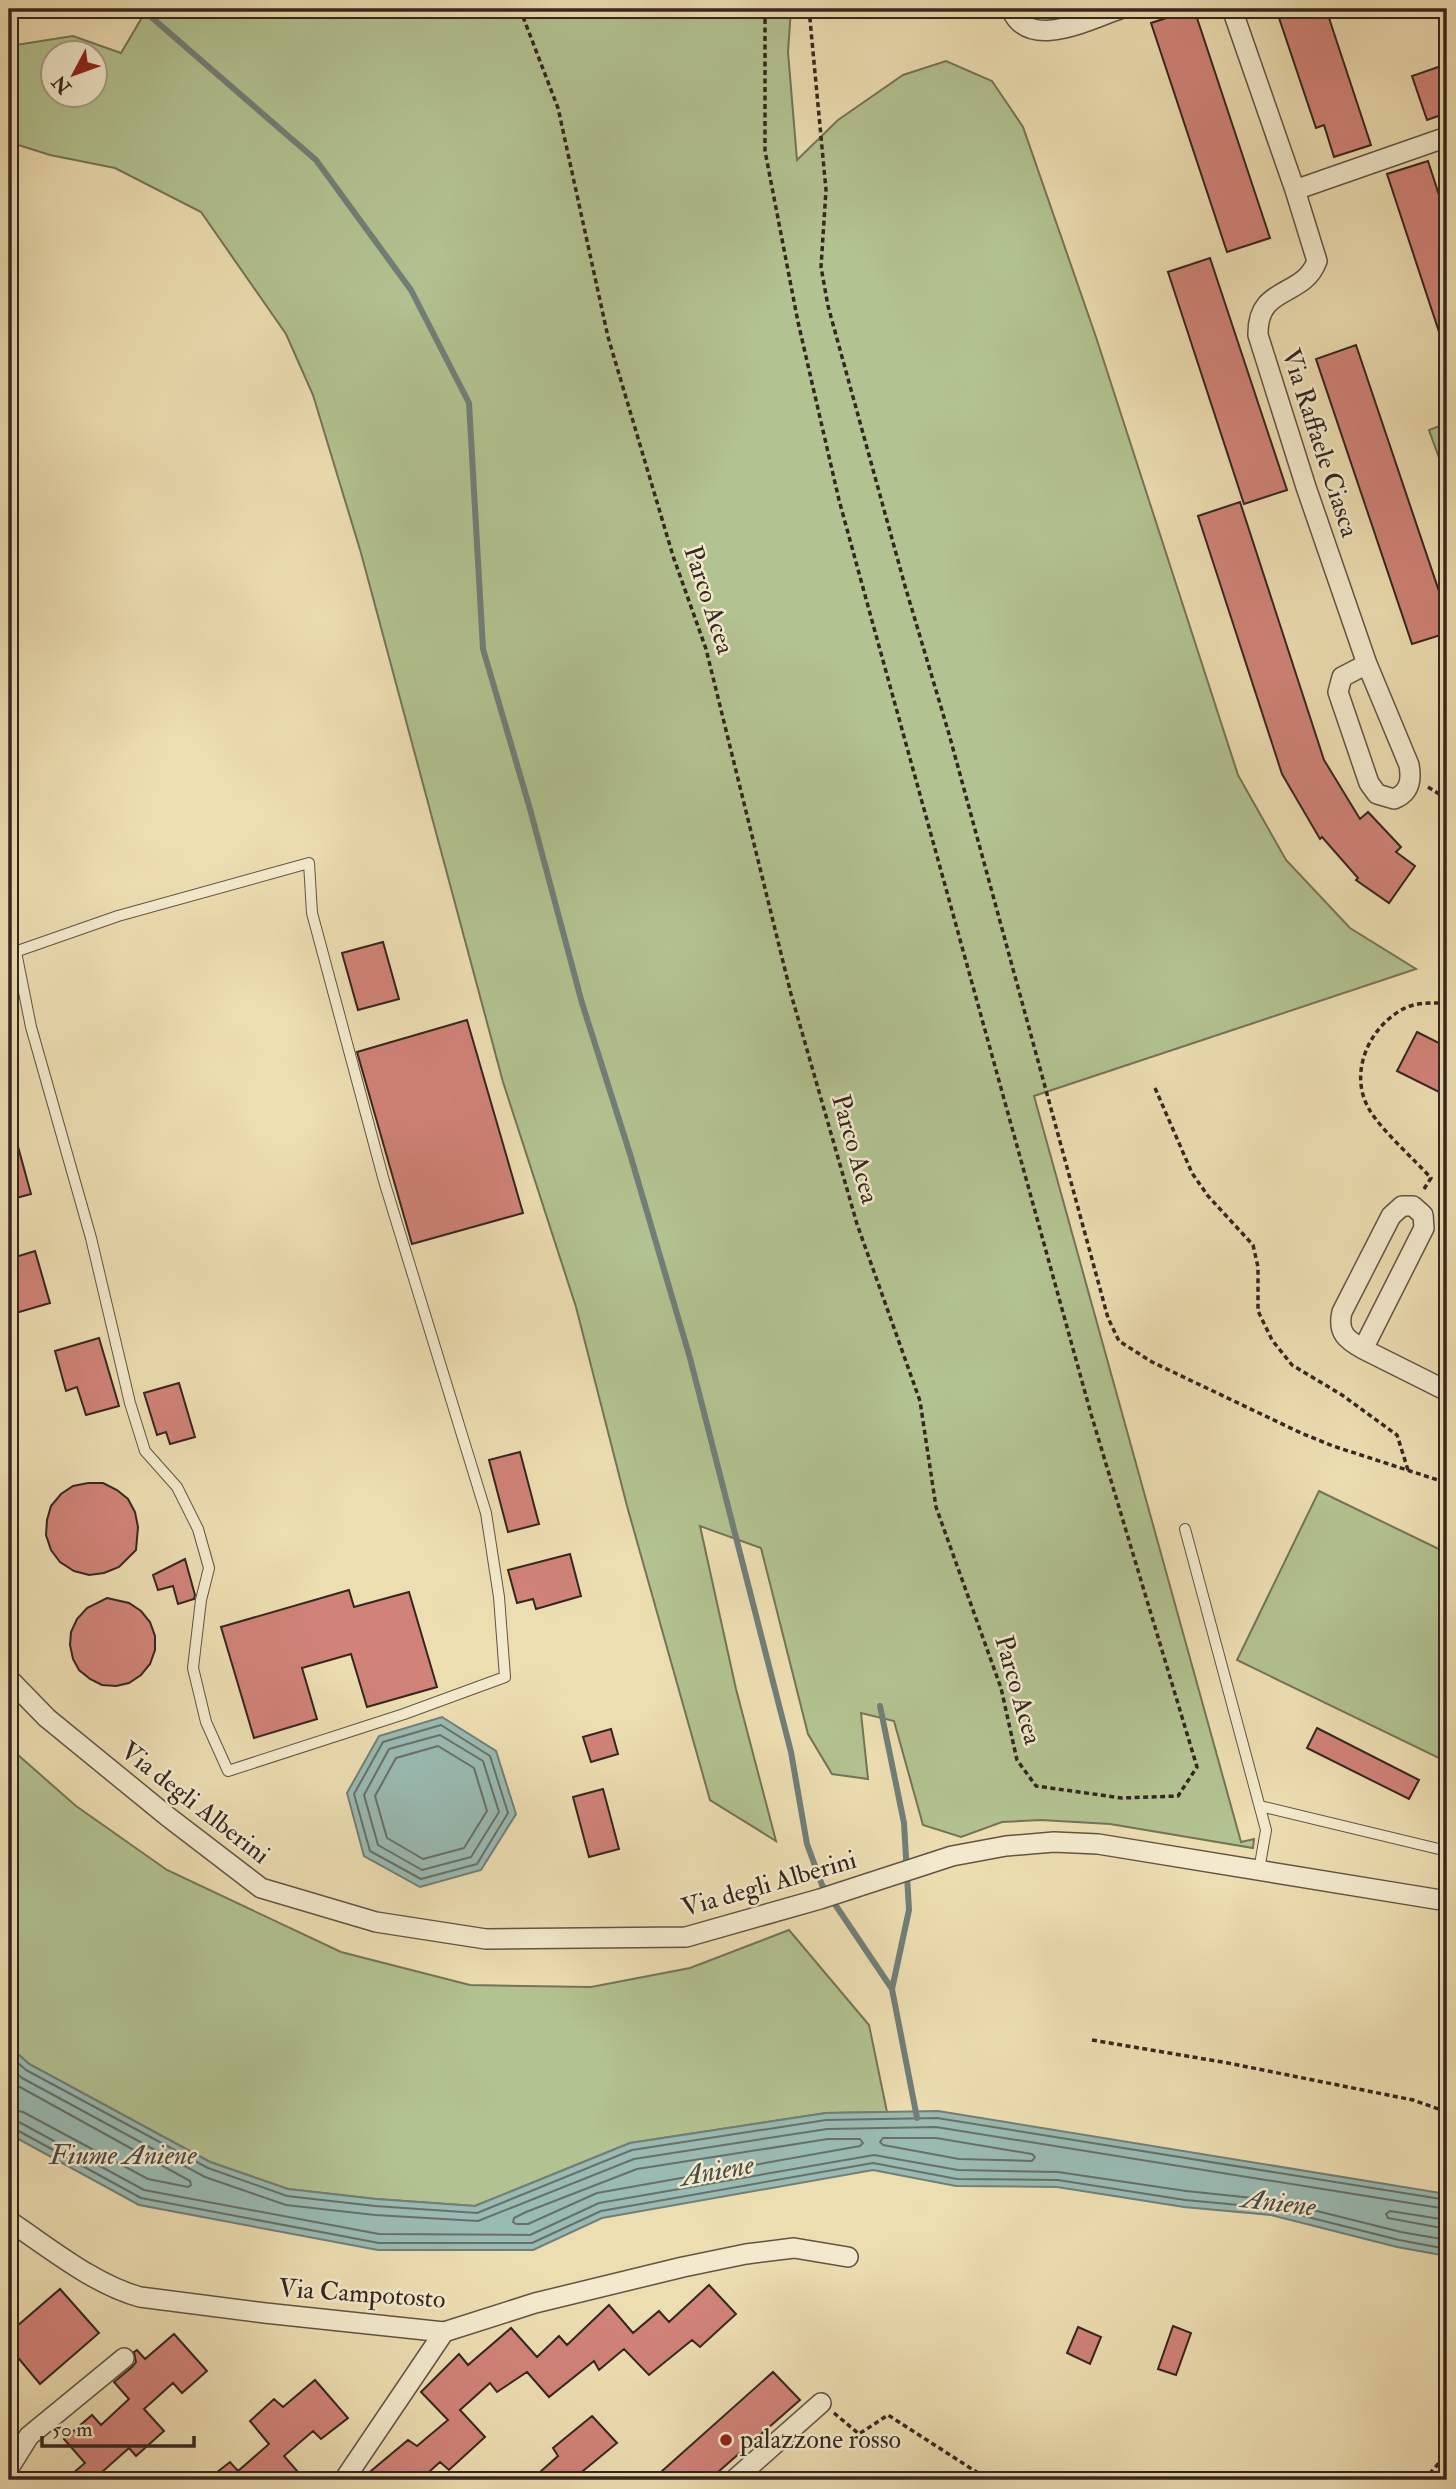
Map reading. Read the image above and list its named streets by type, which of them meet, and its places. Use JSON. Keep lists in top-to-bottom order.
{
  "streets": {
    "street": ["Via Raffaele Ciasca", "Via degli Alberini", "Via Campotosto"],
    "path": ["Parco Acea"]
  },
  "water": ["Fiume Aniene", "Aniene"],
  "places": ["palazzone rosso"],
  "scale_bar": "50 m",
  "north": "bottom left"
}
